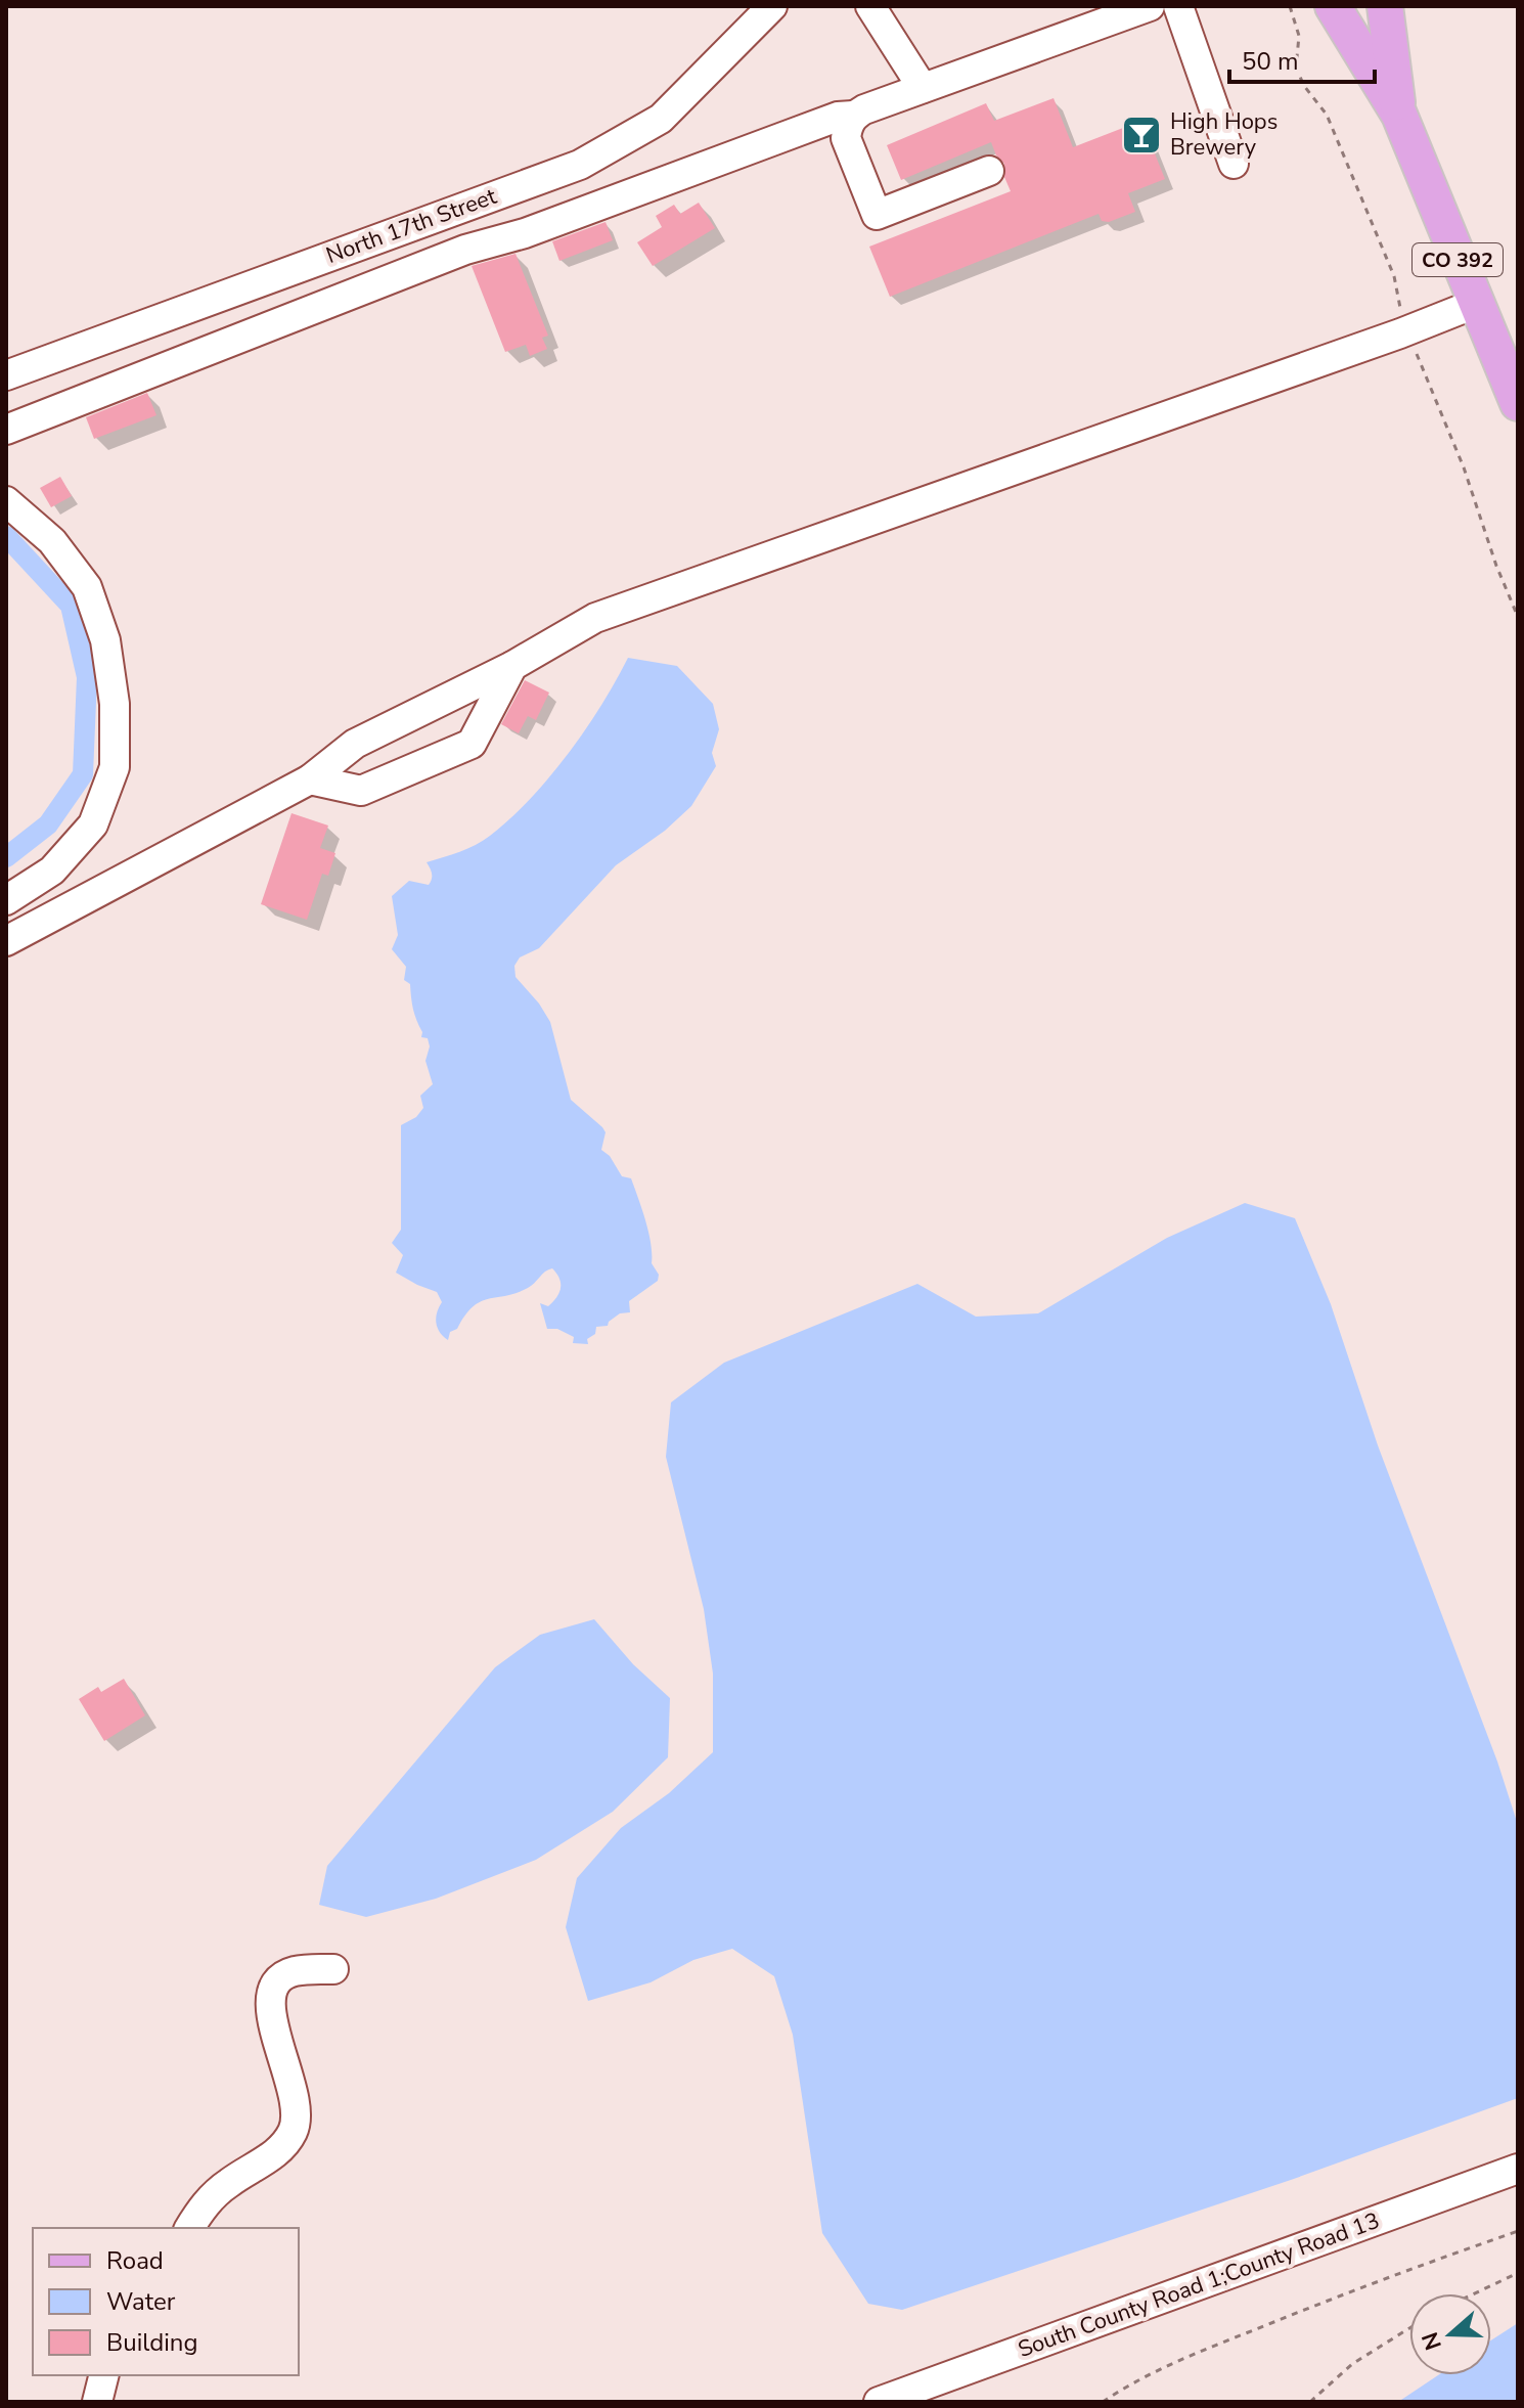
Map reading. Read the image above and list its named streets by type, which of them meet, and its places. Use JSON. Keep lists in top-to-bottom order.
{
  "streets": {
    "main road": ["CO 392"],
    "street": ["North 17th Street", "South County Road 1;County Road 13"]
  },
  "places": {
    "bar": ["High Hops Brewery"]
  },
  "legend": ["Road", "Water", "Building"],
  "scale_bar": "50 m",
  "north": "left"
}
